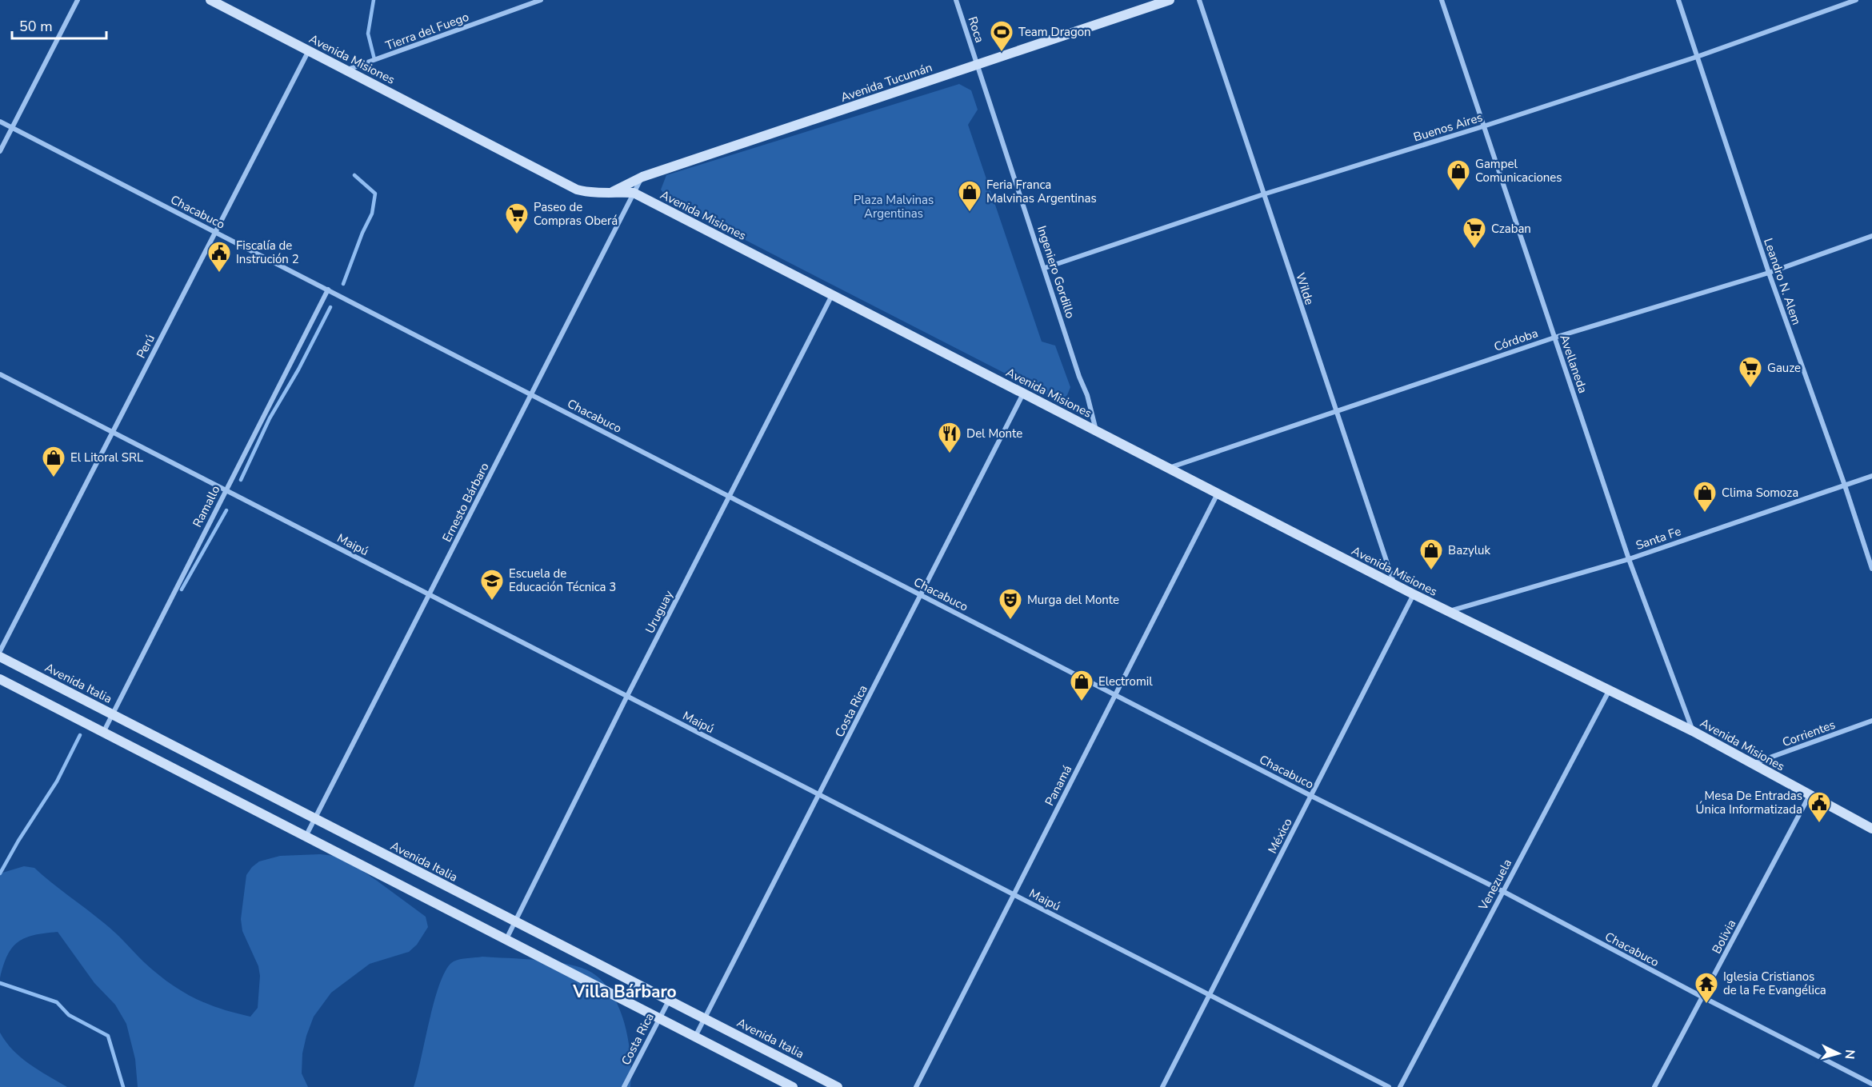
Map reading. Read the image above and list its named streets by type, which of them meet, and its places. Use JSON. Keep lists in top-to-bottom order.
{
  "streets": {
    "main road": ["Avenida Misiones", "Avenida Tucumán", "Avenida Italia"],
    "street": [
      "Roca",
      "Tierra del Fuego",
      "Buenos Aires",
      "Chacabuco",
      "Ingeniero Gordillo",
      "Leandro N. Alem",
      "Wilde",
      "Córdoba",
      "Perú",
      "Avellaneda",
      "Ernesto Bárbaro",
      "Ramallo",
      "Santa Fe",
      "Maipú",
      "Uruguay",
      "Costa Rica",
      "Corrientes",
      "Panamá",
      "México",
      "Venezuela",
      "Bolivia"
    ]
  },
  "crossings": [
    ["Roca", "Avenida Tucumán"],
    ["Roca", "Ingeniero Gordillo"],
    ["Tierra del Fuego", "Avenida Misiones"],
    ["Avenida Misiones", "Avenida Tucumán"],
    ["Avenida Misiones", "Ingeniero Gordillo"],
    ["Avenida Misiones", "Wilde"],
    ["Avenida Misiones", "Córdoba"],
    ["Avenida Misiones", "Perú"],
    ["Avenida Misiones", "Avellaneda"],
    ["Avenida Misiones", "Ernesto Bárbaro"],
    ["Avenida Misiones", "Santa Fe"],
    ["Avenida Misiones", "Uruguay"],
    ["Avenida Misiones", "Costa Rica"],
    ["Avenida Misiones", "Corrientes"],
    ["Avenida Misiones", "Panamá"],
    ["Avenida Misiones", "México"],
    ["Avenida Misiones", "Venezuela"],
    ["Avenida Misiones", "Bolivia"],
    ["Avenida Tucumán", "Ingeniero Gordillo"],
    ["Avenida Tucumán", "Ernesto Bárbaro"],
    ["Buenos Aires", "Ingeniero Gordillo"],
    ["Buenos Aires", "Leandro N. Alem"],
    ["Buenos Aires", "Wilde"],
    ["Buenos Aires", "Avellaneda"],
    ["Chacabuco", "Perú"],
    ["Chacabuco", "Ernesto Bárbaro"],
    ["Chacabuco", "Ramallo"],
    ["Chacabuco", "Uruguay"],
    ["Chacabuco", "Costa Rica"],
    ["Chacabuco", "Panamá"],
    ["Chacabuco", "México"],
    ["Chacabuco", "Venezuela"],
    ["Chacabuco", "Bolivia"],
    ["Leandro N. Alem", "Córdoba"],
    ["Leandro N. Alem", "Santa Fe"],
    ["Wilde", "Córdoba"],
    ["Córdoba", "Avellaneda"],
    ["Perú", "Maipú"],
    ["Avellaneda", "Santa Fe"],
    ["Ernesto Bárbaro", "Maipú"],
    ["Ernesto Bárbaro", "Avenida Italia"],
    ["Ramallo", "Maipú"],
    ["Ramallo", "Avenida Italia"],
    ["Maipú", "Uruguay"],
    ["Maipú", "Costa Rica"],
    ["Maipú", "Panamá"],
    ["Maipú", "México"],
    ["Uruguay", "Avenida Italia"],
    ["Avenida Italia", "Costa Rica"]
  ],
  "districts": ["Villa Bárbaro"],
  "parks": ["Plaza Malvinas Argentinas"],
  "places": {
    "sports": ["Team Dragon"],
    "shop": [
      "Gampel Comunicaciones",
      "Feria Franca Malvinas Argentinas",
      "El Litoral SRL",
      "Clima Somoza",
      "Bazyluk",
      "Electromil"
    ],
    "supermarket": ["Paseo de Compras Oberá", "Czaban", "Gauze"],
    "public building": ["Fiscalía de Instrución 2", "Mesa De Entradas Única Informatizada"],
    "restaurant": ["Del Monte"],
    "school or university": ["Escuela de Educación Técnica 3"],
    "theatre": ["Murga del Monte"],
    "temple": ["Iglesia Cristianos de la Fe Evangélica"]
  },
  "scale_bar": "50 m",
  "north": "right"
}
